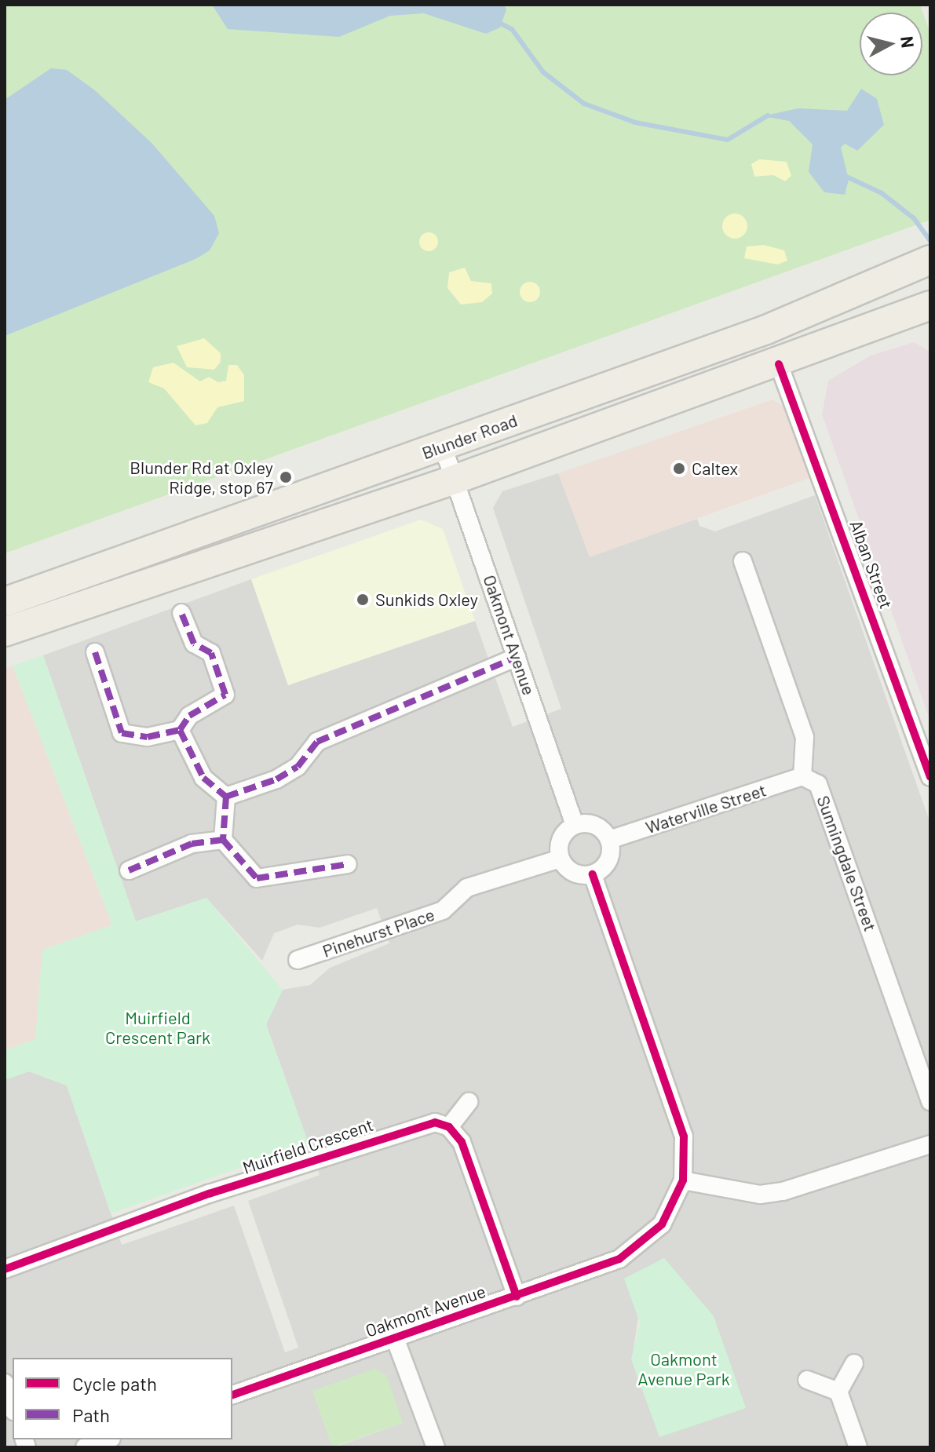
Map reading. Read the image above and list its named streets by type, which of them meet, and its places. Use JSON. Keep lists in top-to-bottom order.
{
  "streets": {
    "main road": ["Blunder Road"],
    "street": [
      "Alban Street",
      "Oakmont Avenue",
      "Waterville Street",
      "Sunningdale Street",
      "Pinehurst Place",
      "Muirfield Crescent"
    ]
  },
  "crossings": [
    ["Blunder Road", "Alban Street"],
    ["Blunder Road", "Oakmont Avenue"],
    ["Oakmont Avenue", "Waterville Street"],
    ["Oakmont Avenue", "Pinehurst Place"],
    ["Waterville Street", "Sunningdale Street"],
    ["Waterville Street", "Pinehurst Place"]
  ],
  "parks": ["Muirfield Crescent Park", "Oakmont Avenue Park"],
  "places": ["Caltex", "Blunder Rd at Oxley Ridge, stop 67", "Sunkids Oxley"],
  "legend": ["Cycle path", "Path"],
  "north": "right"
}
